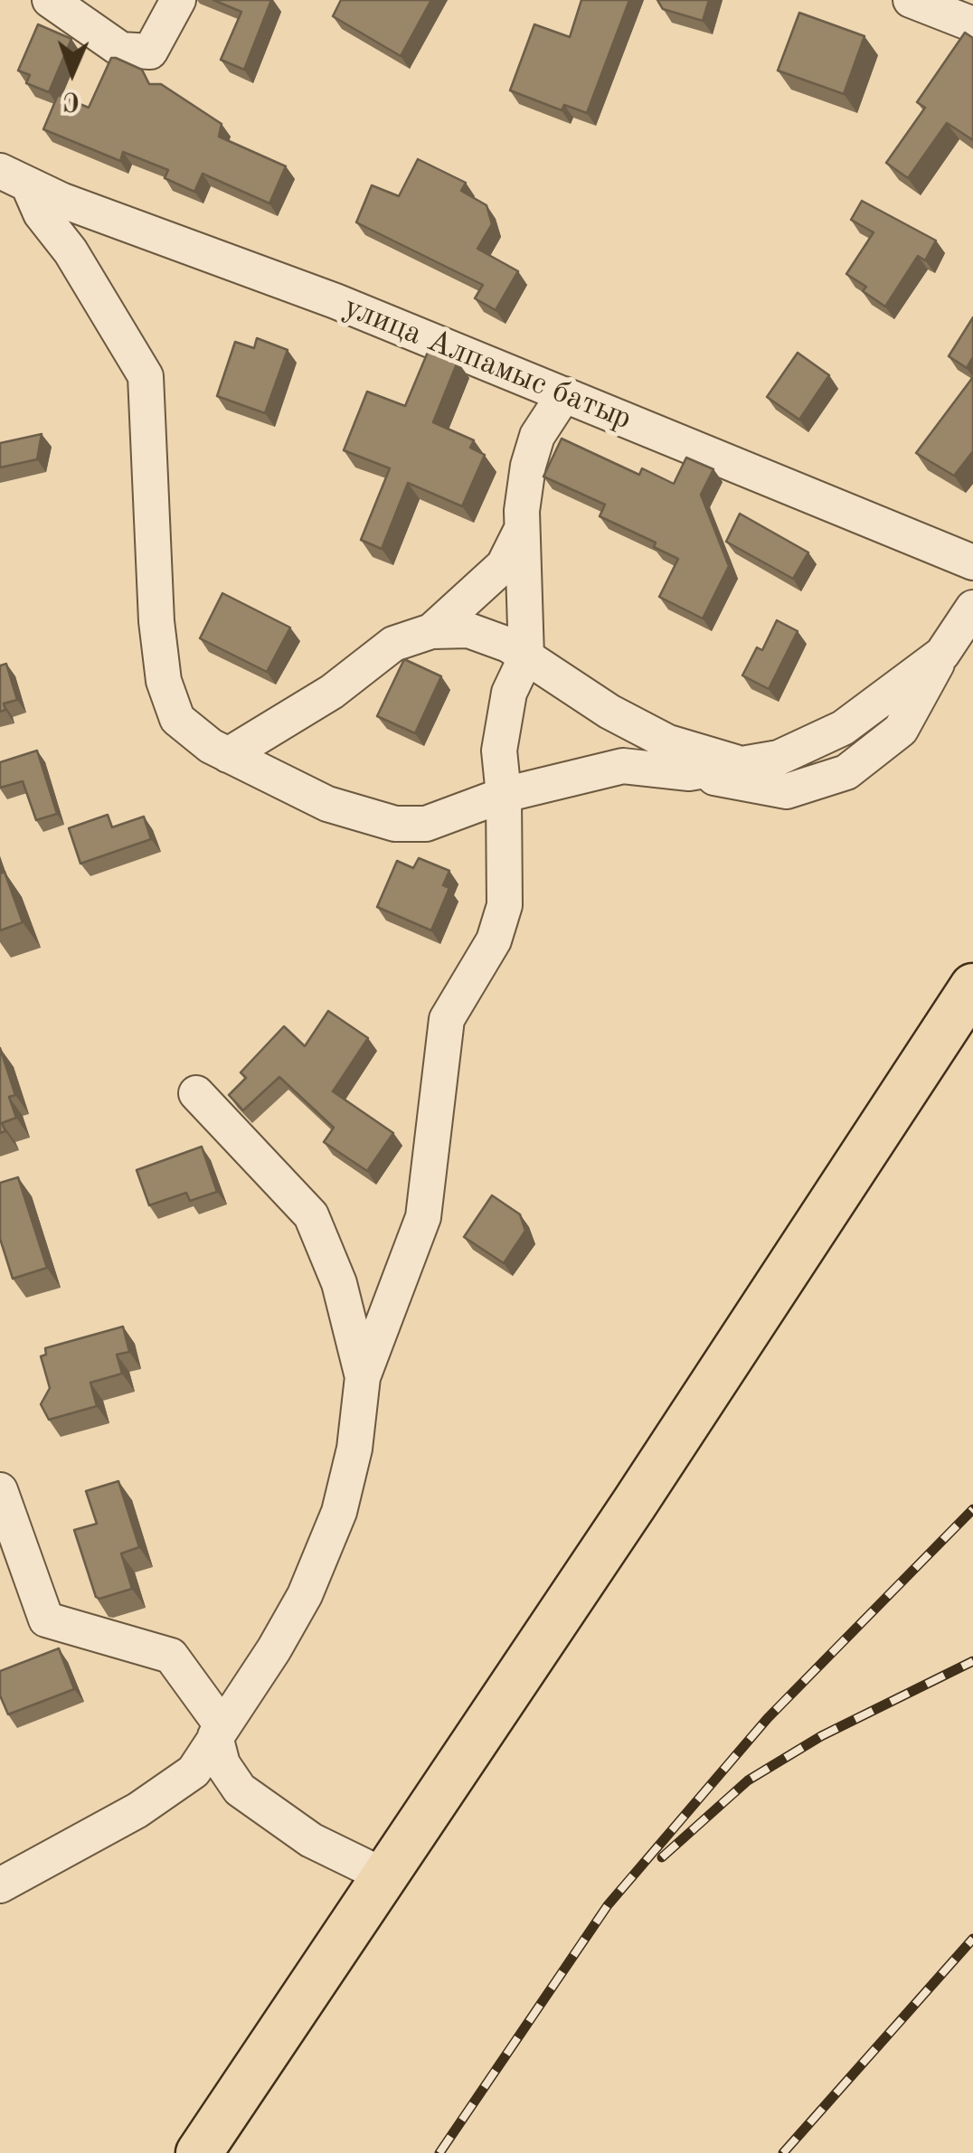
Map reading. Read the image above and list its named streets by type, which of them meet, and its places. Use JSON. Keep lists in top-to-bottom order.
{
  "streets": {
    "street": ["улица Алпамыс батыр"]
  },
  "north": "bottom"
}
